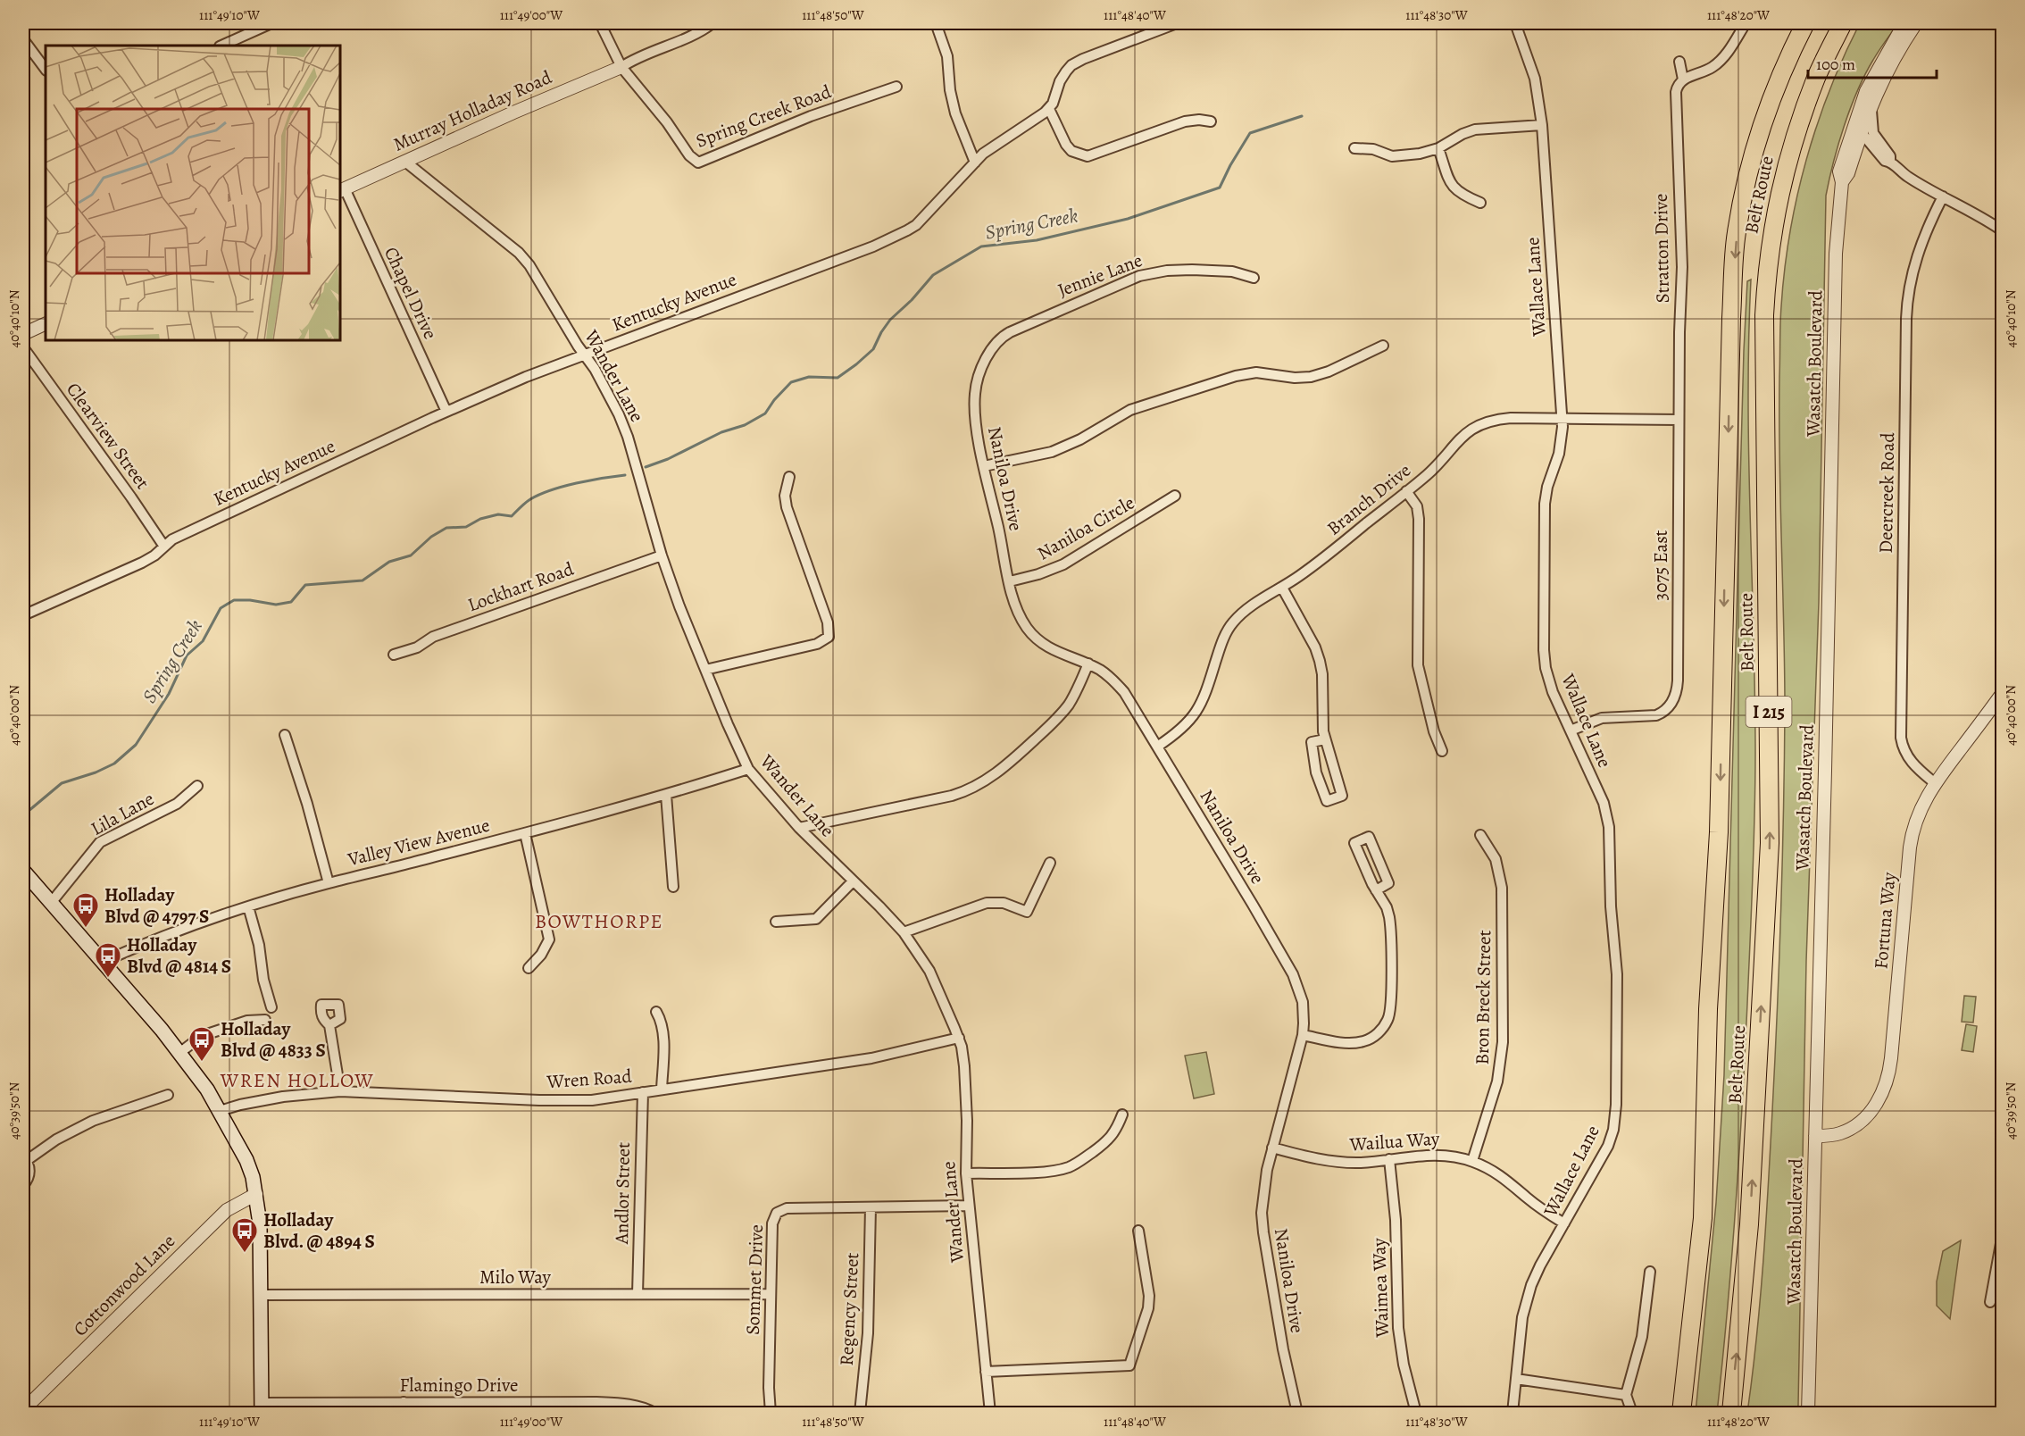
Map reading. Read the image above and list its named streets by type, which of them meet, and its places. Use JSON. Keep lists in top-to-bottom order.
{
  "streets": {
    "highway": ["Belt Route", "I 215"],
    "street": [
      "Murray Holladay Road",
      "Spring Creek Road",
      "Stratton Drive",
      "Jennie Lane",
      "Wallace Lane",
      "Chapel Drive",
      "Kentucky Avenue",
      "Wasatch Boulevard",
      "Wander Lane",
      "Clearview Street",
      "Naniloa Drive",
      "Deercreek Road",
      "Branch Drive",
      "Naniloa Circle",
      "3075 East",
      "Lockhart Road",
      "Lila Lane",
      "Valley View Avenue",
      "Fortuna Way",
      "Bron Breck Street",
      "Wren Road",
      "Wailua Way",
      "Andlor Street",
      "Milo Way",
      "Sommet Drive",
      "Cottonwood Lane",
      "Waimea Way",
      "Regency Street",
      "Flamingo Drive"
    ]
  },
  "crossings": [
    ["Murray Holladay Road", "Spring Creek Road"],
    ["Murray Holladay Road", "Chapel Drive"],
    ["Murray Holladay Road", "Wander Lane"],
    ["Stratton Drive", "Branch Drive"],
    ["Stratton Drive", "3075 East"],
    ["Jennie Lane", "Naniloa Drive"],
    ["Wallace Lane", "Branch Drive"],
    ["Wallace Lane", "3075 East"],
    ["Wallace Lane", "Wailua Way"],
    ["Chapel Drive", "Kentucky Avenue"],
    ["Kentucky Avenue", "Wander Lane"],
    ["Kentucky Avenue", "Clearview Street"],
    ["Wasatch Boulevard", "Fortuna Way"],
    ["Wander Lane", "Lockhart Road"],
    ["Wander Lane", "Valley View Avenue"],
    ["Wander Lane", "Wren Road"],
    ["Wander Lane", "Sommet Drive"],
    ["Naniloa Drive", "Branch Drive"],
    ["Naniloa Drive", "Naniloa Circle"],
    ["Naniloa Drive", "Wailua Way"],
    ["Deercreek Road", "Fortuna Way"],
    ["Branch Drive", "3075 East"],
    ["Bron Breck Street", "Wailua Way"],
    ["Wren Road", "Andlor Street"],
    ["Wailua Way", "Waimea Way"],
    ["Andlor Street", "Milo Way"],
    ["Milo Way", "Sommet Drive"],
    ["Sommet Drive", "Regency Street"]
  ],
  "districts": ["BOWTHORPE", "WREN HOLLOW"],
  "water": ["Spring Creek"],
  "places": {
    "bus stop": [
      "Holladay Blvd @ 4797 S",
      "Holladay Blvd @ 4814 S",
      "Holladay Blvd @ 4833 S",
      "Holladay Blvd. @ 4894 S"
    ]
  },
  "scale_bar": "100 m",
  "coordinates": [
    "111°49'10\"W",
    "111°49'00\"W",
    "111°48'50\"W",
    "111°48'40\"W",
    "111°48'30\"W",
    "111°48'20\"W",
    "40°40'10\"N",
    "40°40'00\"N",
    "40°39'50\"N"
  ]
}
